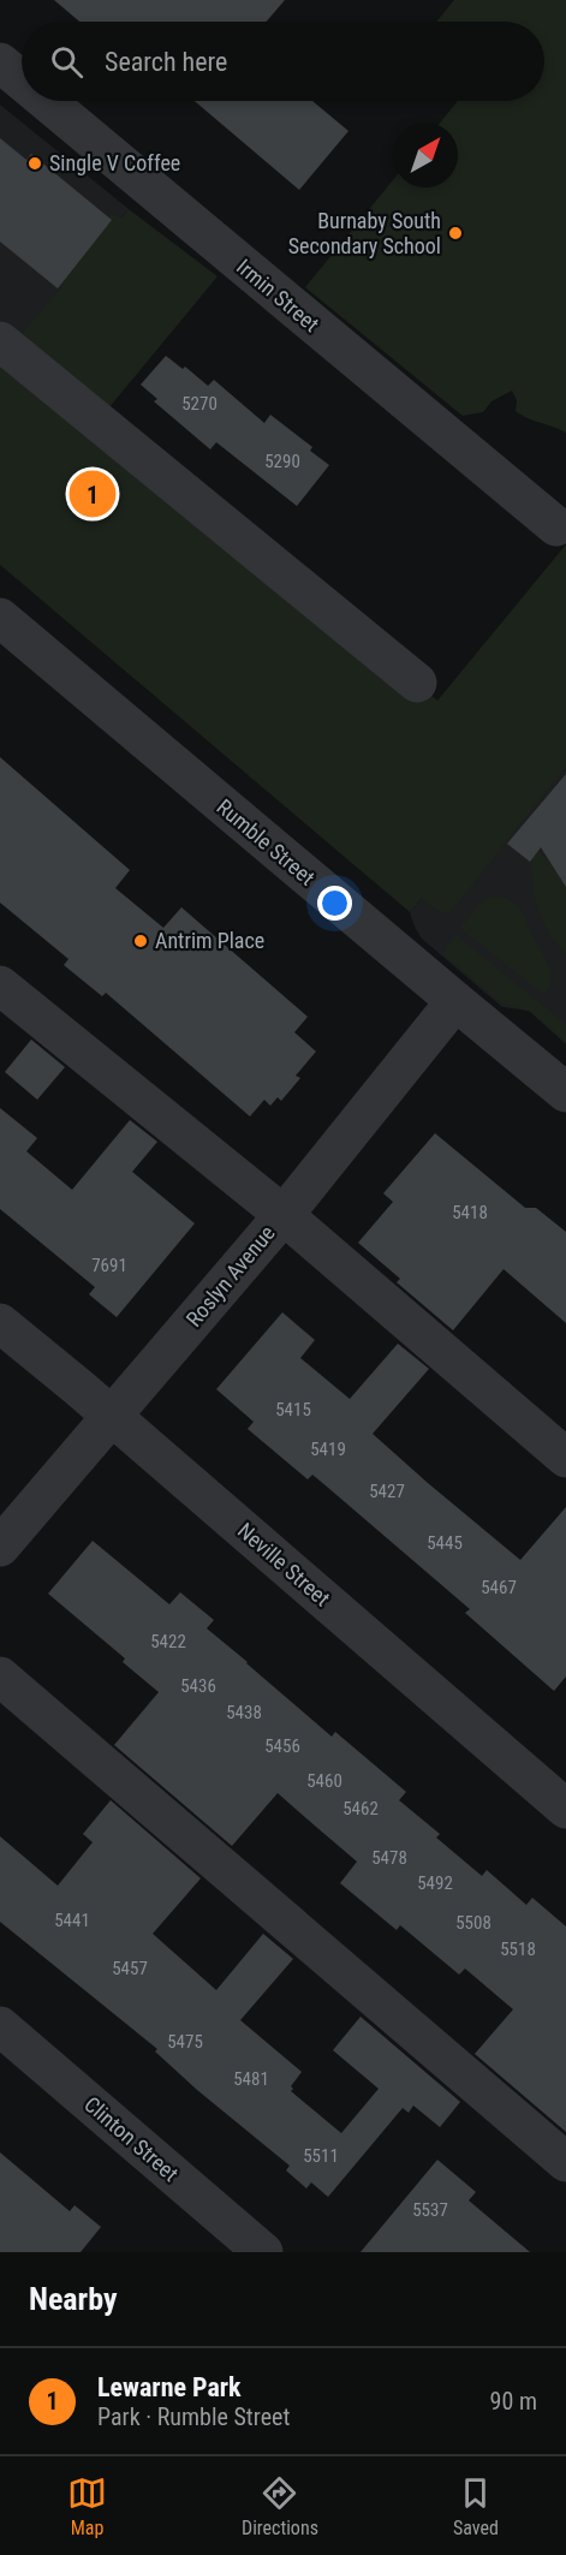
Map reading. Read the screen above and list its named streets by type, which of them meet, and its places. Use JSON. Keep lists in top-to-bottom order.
{
  "streets": {
    "street": [
      "Irmin Street",
      "Rumble Street",
      "Roslyn Avenue",
      "Neville Street",
      "Clinton Street"
    ]
  },
  "crossings": [
    ["Rumble Street", "Roslyn Avenue"],
    ["Roslyn Avenue", "Neville Street"]
  ],
  "places": ["Single V Coffee", "Burnaby South Secondary School", "Antrim Place"],
  "house_numbers": [
    "5270",
    "5290",
    "5418",
    "7691",
    "5415",
    "5419",
    "5427",
    "5445",
    "5467",
    "5422",
    "5436",
    "5438",
    "5456",
    "5460",
    "5462",
    "5478",
    "5492",
    "5441",
    "5508",
    "5518",
    "5457",
    "5475",
    "5481",
    "5511",
    "5537"
  ],
  "north": "top right",
  "page": {
    "search": "Search here",
    "pins": "1",
    "heading": "Nearby",
    "list": [
      {
        "mark": "1",
        "name": "Lewarne Park",
        "note": "Park · Rumble Street",
        "value": "90 m"
      }
    ],
    "nav": ["Map", "Directions", "Saved"]
  }
}
